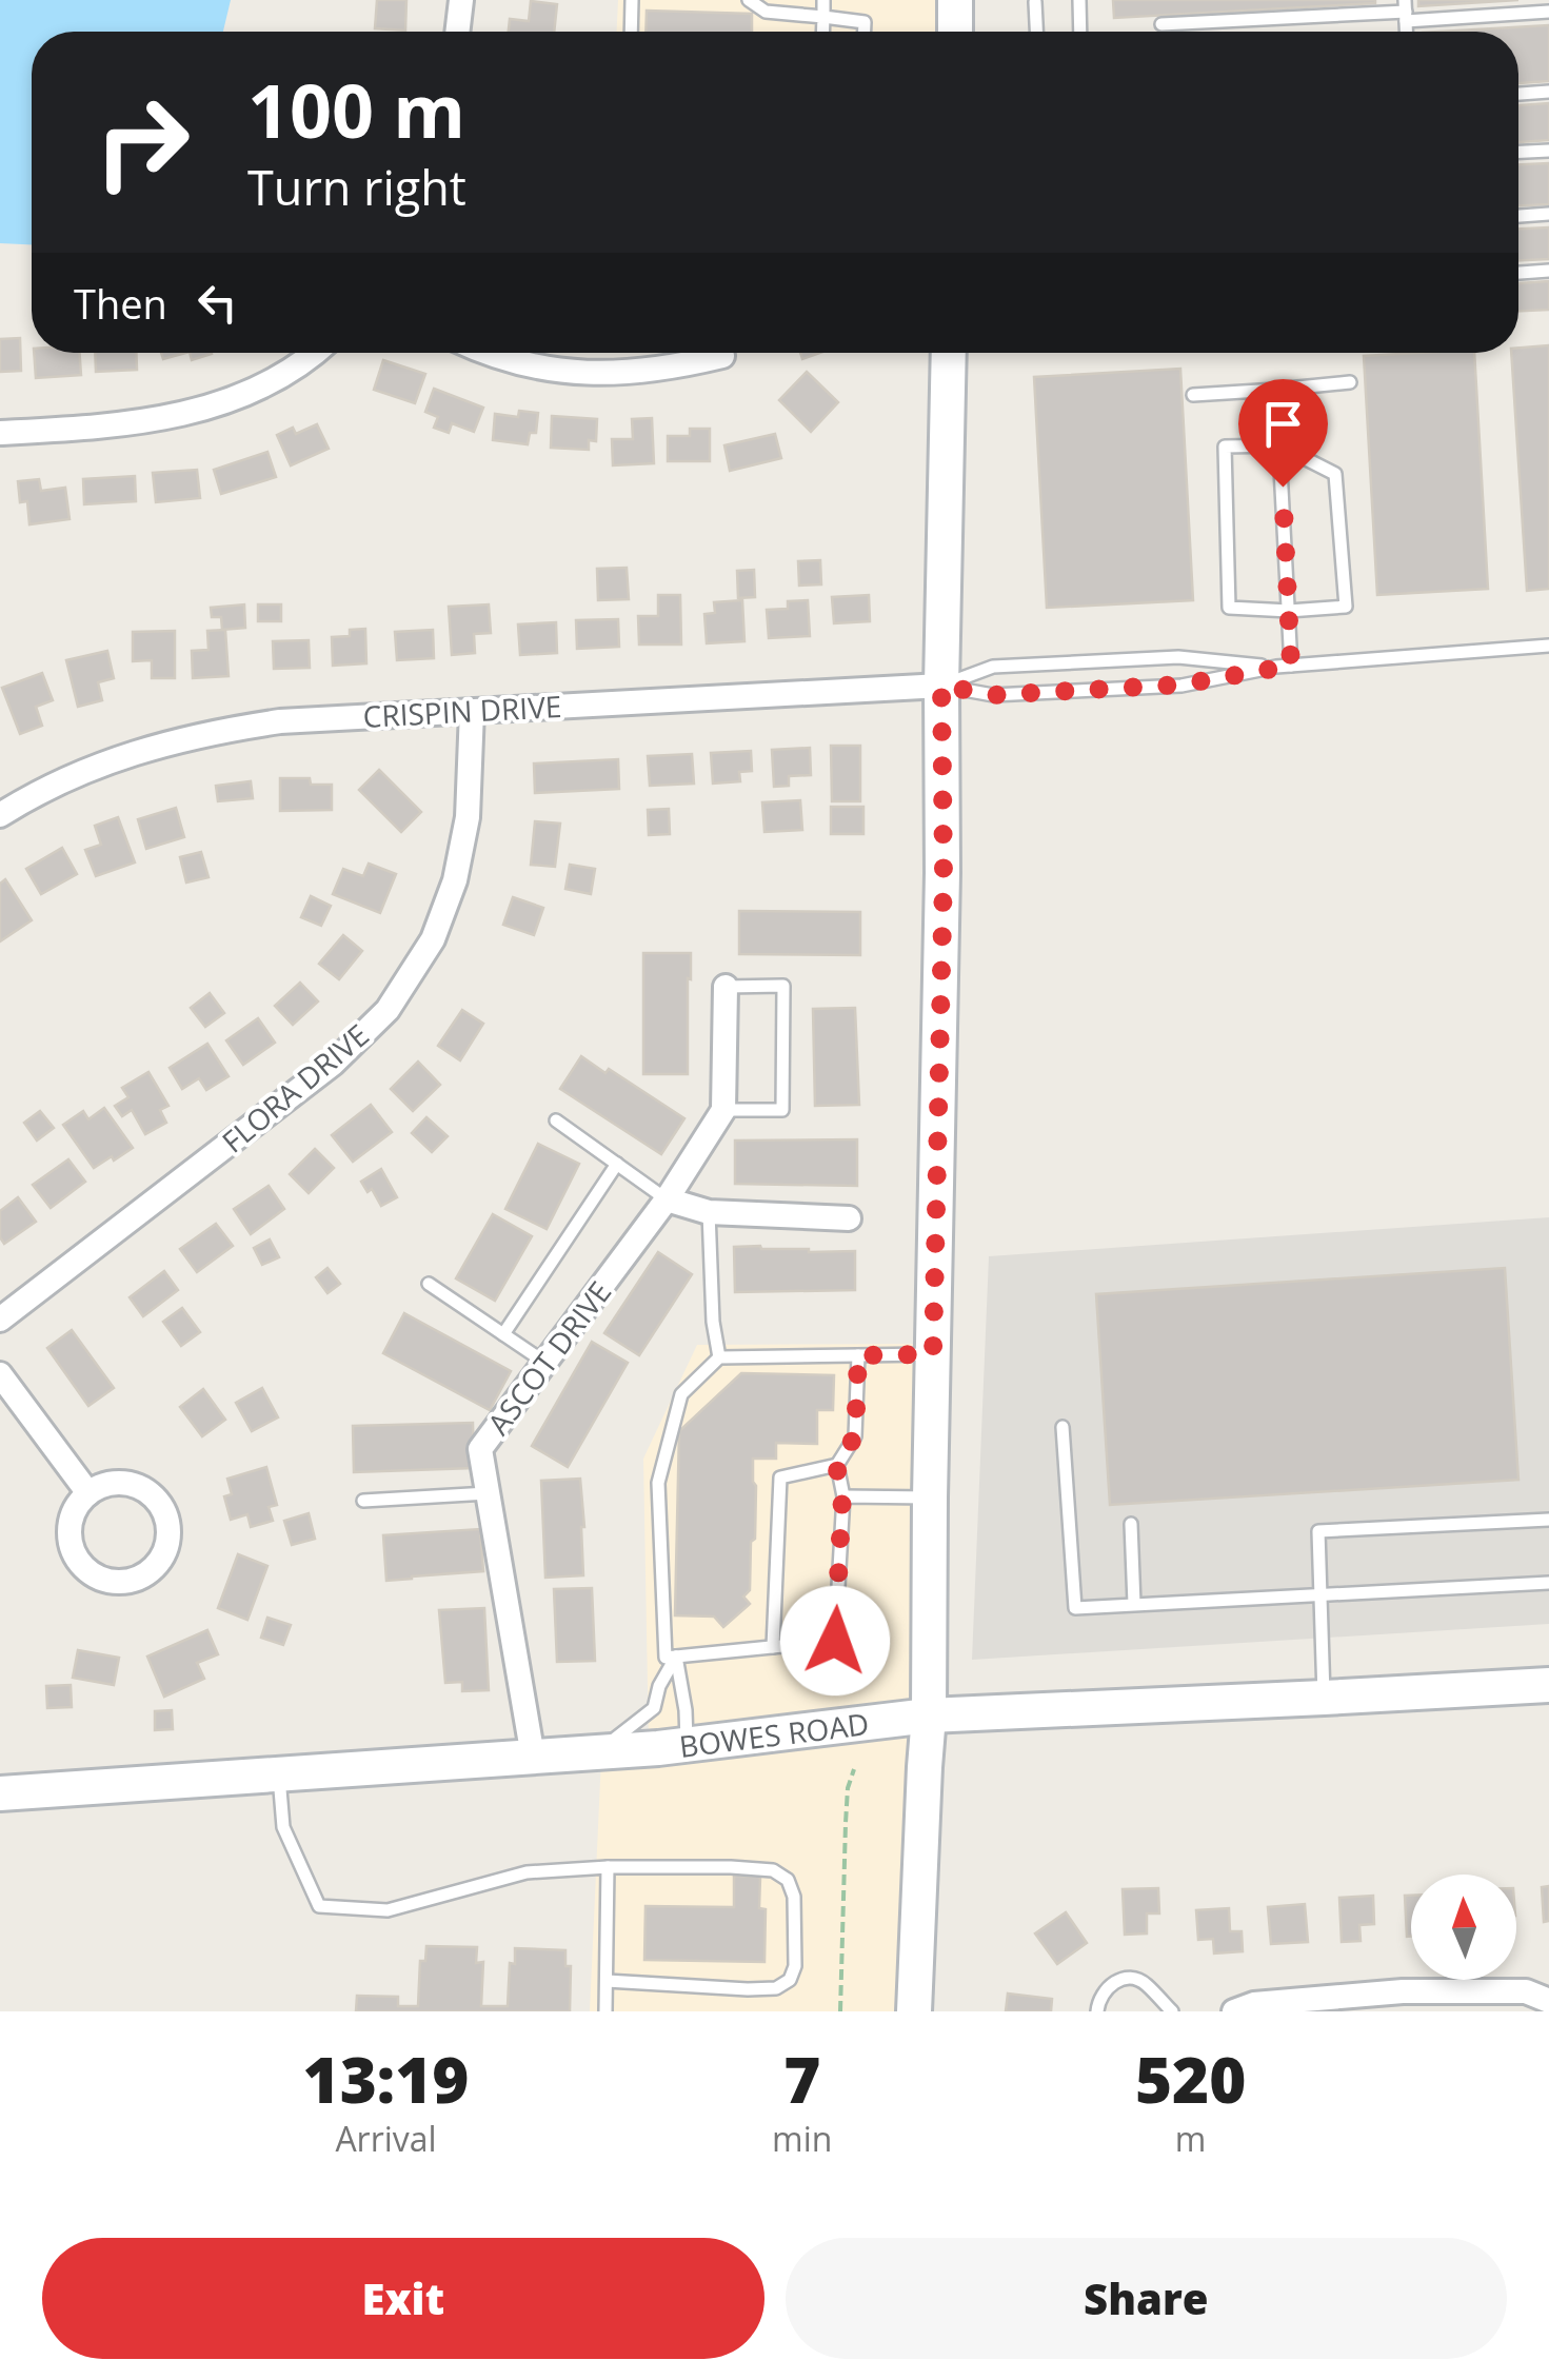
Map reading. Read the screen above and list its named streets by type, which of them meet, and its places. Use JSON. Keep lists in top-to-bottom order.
{
  "streets": {
    "main road": ["BOWES ROAD"],
    "street": ["CRISPIN DRIVE", "FLORA DRIVE", "ASCOT DRIVE"]
  },
  "crossings": [
    ["CRISPIN DRIVE", "FLORA DRIVE"],
    ["ASCOT DRIVE", "BOWES ROAD"]
  ],
  "north": "top",
  "page": {
    "turn": ["100 m", "Turn right"],
    "then": "Then",
    "eta": [
      "13:19",
      "Arrival",
      "7",
      "min",
      "520",
      "m"
    ],
    "buttons": ["Exit", "Share"]
  }
}
